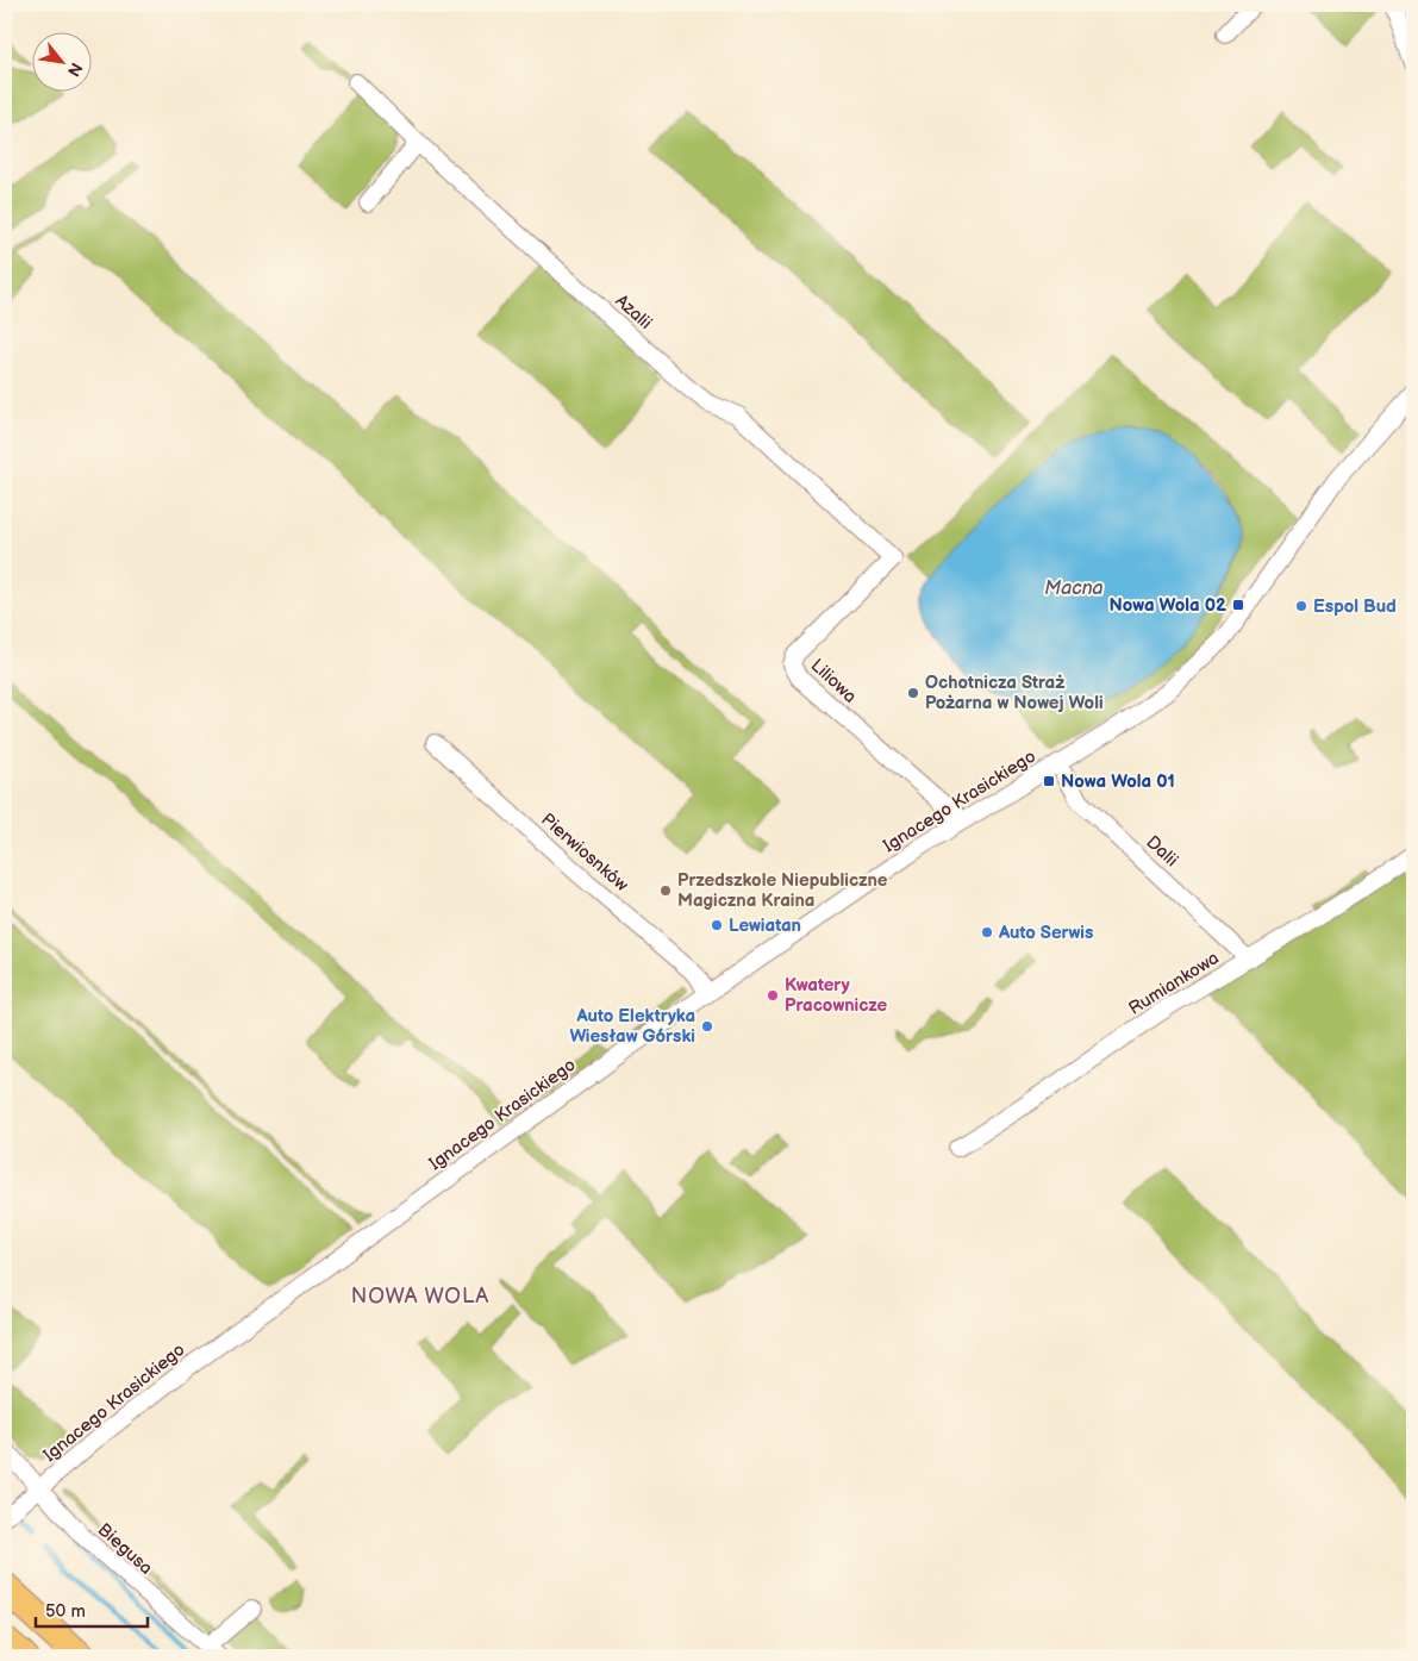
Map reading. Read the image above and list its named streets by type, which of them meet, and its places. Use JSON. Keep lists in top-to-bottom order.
{
  "streets": {
    "street": [
      "Azalii",
      "Liliowa",
      "Ignacego Krasickiego",
      "Dalii",
      "Pierwiosnków",
      "Rumiankowa",
      "Biegusa"
    ]
  },
  "crossings": [
    ["Azalii", "Liliowa"],
    ["Liliowa", "Ignacego Krasickiego"],
    ["Ignacego Krasickiego", "Dalii"],
    ["Ignacego Krasickiego", "Pierwiosnków"],
    ["Ignacego Krasickiego", "Biegusa"],
    ["Dalii", "Rumiankowa"]
  ],
  "districts": ["NOWA WOLA"],
  "water": ["Macna"],
  "places": {
    "transit": ["Nowa Wola 02", "Nowa Wola 01"],
    "other": [
      "Espol Bud",
      "Ochotnicza Straż Pożarna w Nowej Woli",
      "Przedszkole Niepubliczne Magiczna Kraina",
      "Lewiatan",
      "Auto Serwis",
      "Kwatery Pracownicze",
      "Auto Elektryka Wiesław Górski"
    ]
  },
  "scale_bar": "50 m",
  "north": "bottom right"
}
